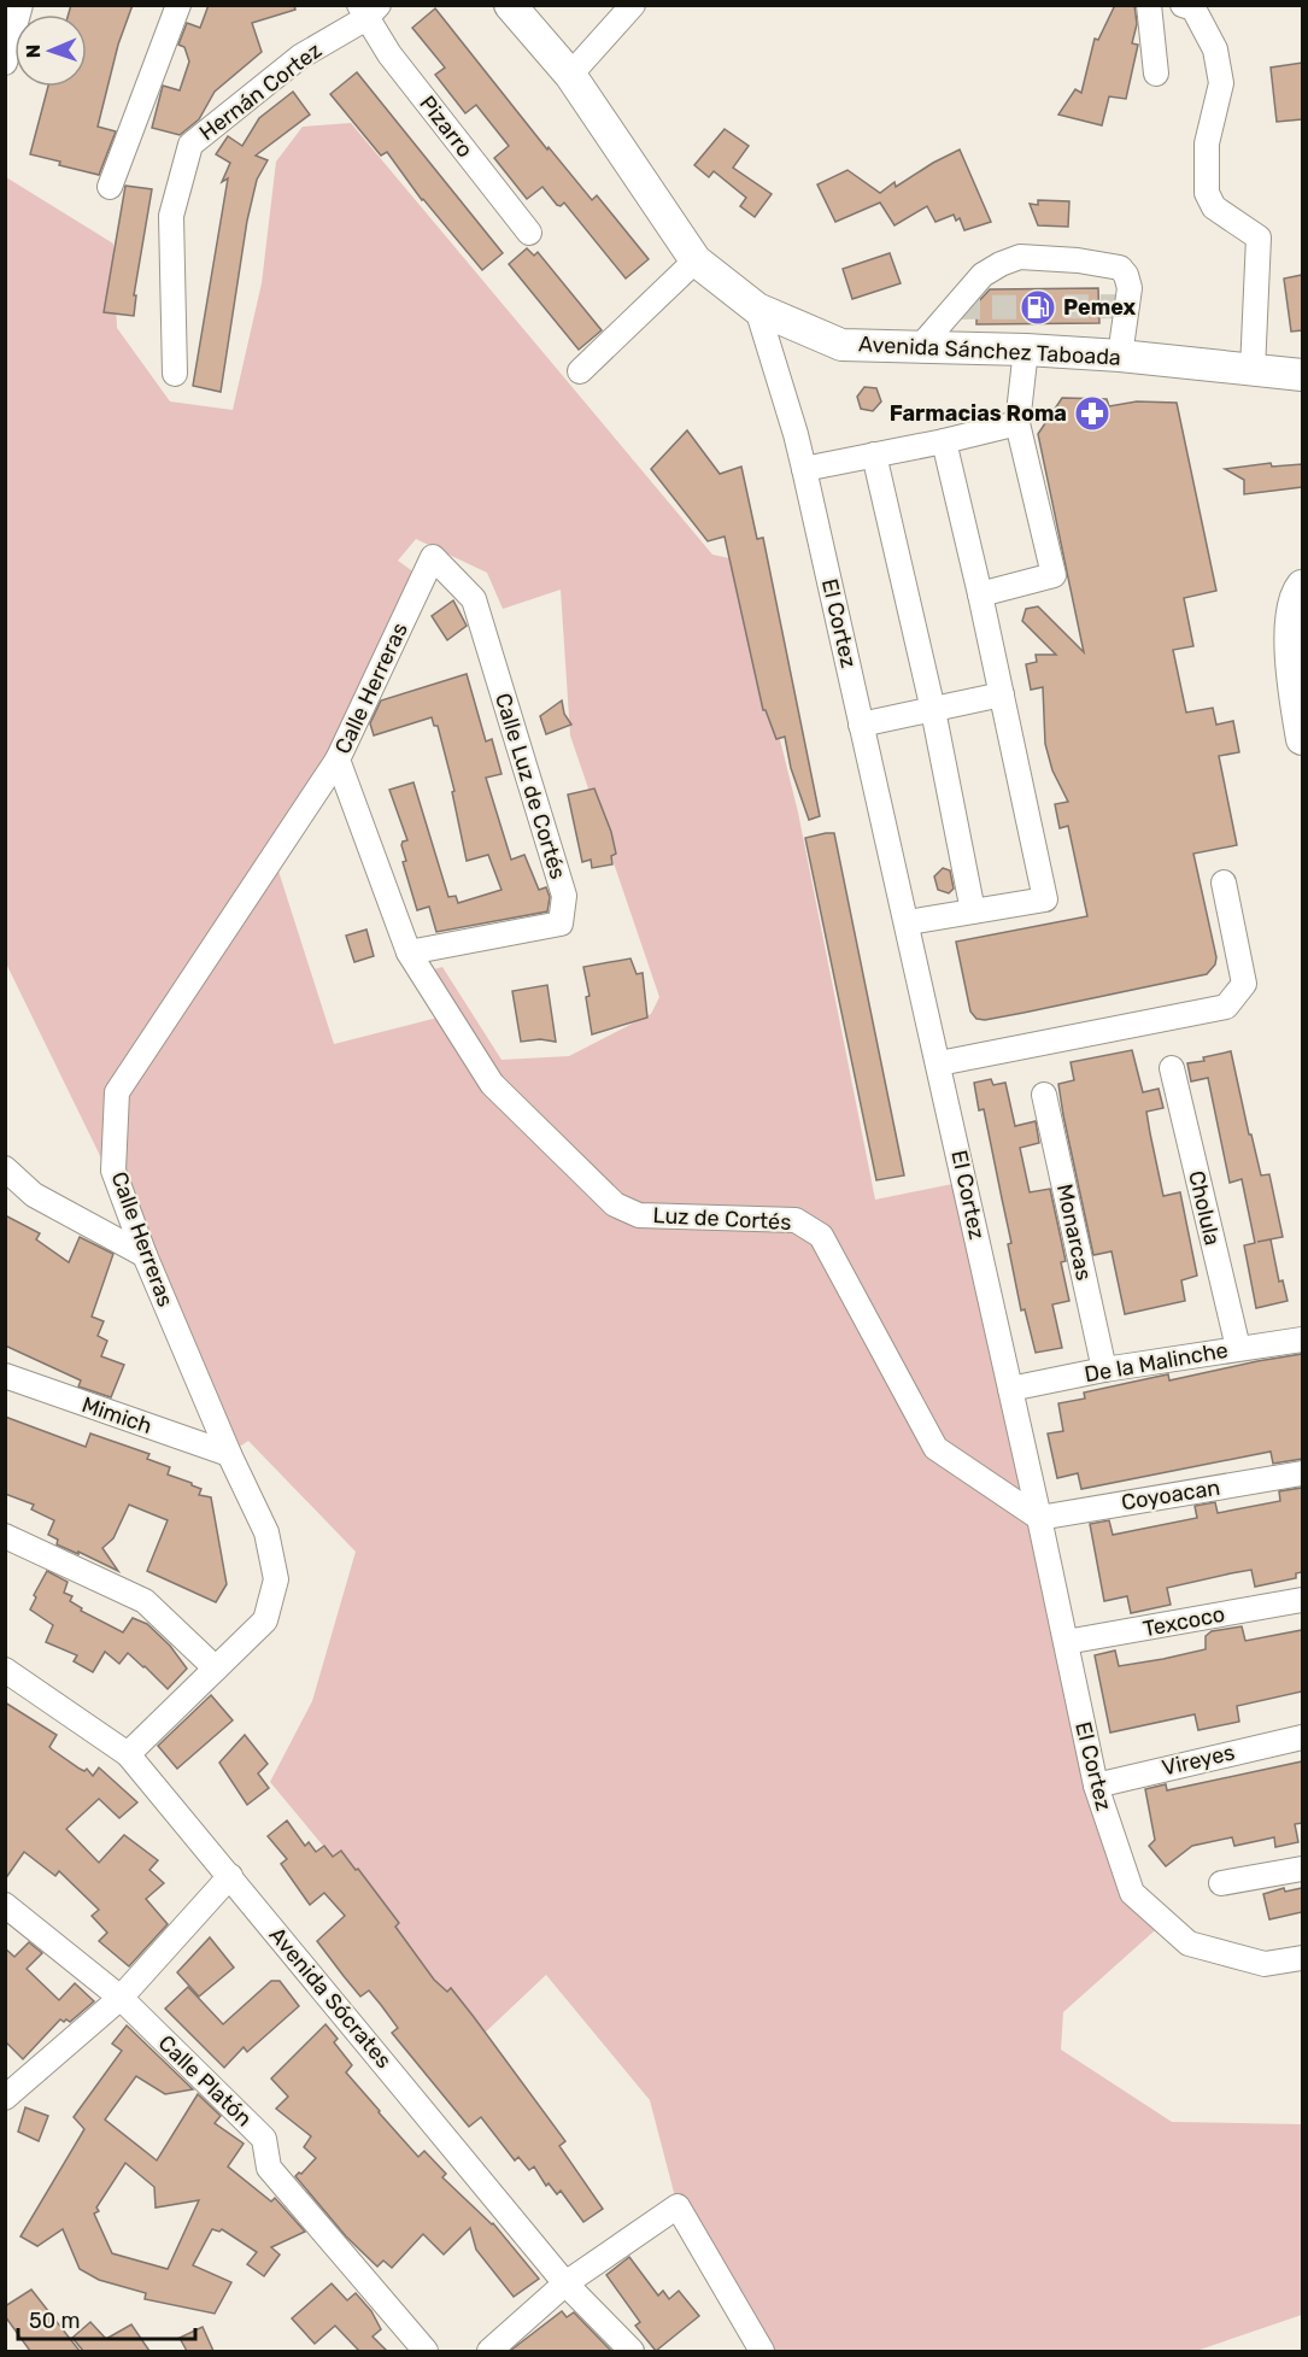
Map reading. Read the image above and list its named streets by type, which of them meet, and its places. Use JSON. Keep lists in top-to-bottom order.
{
  "streets": {
    "main road": ["Avenida Sánchez Taboada"],
    "street": [
      "Hernán Cortez",
      "Pizarro",
      "El Cortez",
      "Calle Herreras",
      "Calle Luz de Cortés",
      "Cholula",
      "Luz de Cortés",
      "Monarcas",
      "De la Malinche",
      "Mimich",
      "Coyoacan",
      "Texcoco",
      "Vireyes",
      "Avenida Sócrates",
      "Calle Platón"
    ]
  },
  "crossings": [
    ["Hernán Cortez", "Pizarro"],
    ["Avenida Sánchez Taboada", "El Cortez"],
    ["El Cortez", "Luz de Cortés"],
    ["El Cortez", "De la Malinche"],
    ["El Cortez", "Coyoacan"],
    ["El Cortez", "Texcoco"],
    ["El Cortez", "Vireyes"],
    ["Calle Herreras", "Calle Luz de Cortés"],
    ["Calle Herreras", "Luz de Cortés"],
    ["Calle Herreras", "Mimich"],
    ["Calle Herreras", "Avenida Sócrates"],
    ["Calle Luz de Cortés", "Luz de Cortés"],
    ["Cholula", "De la Malinche"],
    ["Luz de Cortés", "Coyoacan"],
    ["Monarcas", "De la Malinche"]
  ],
  "places": {
    "fuel station": ["Pemex"],
    "pharmacy": ["Farmacias Roma"]
  },
  "scale_bar": "50 m",
  "north": "left"
}
